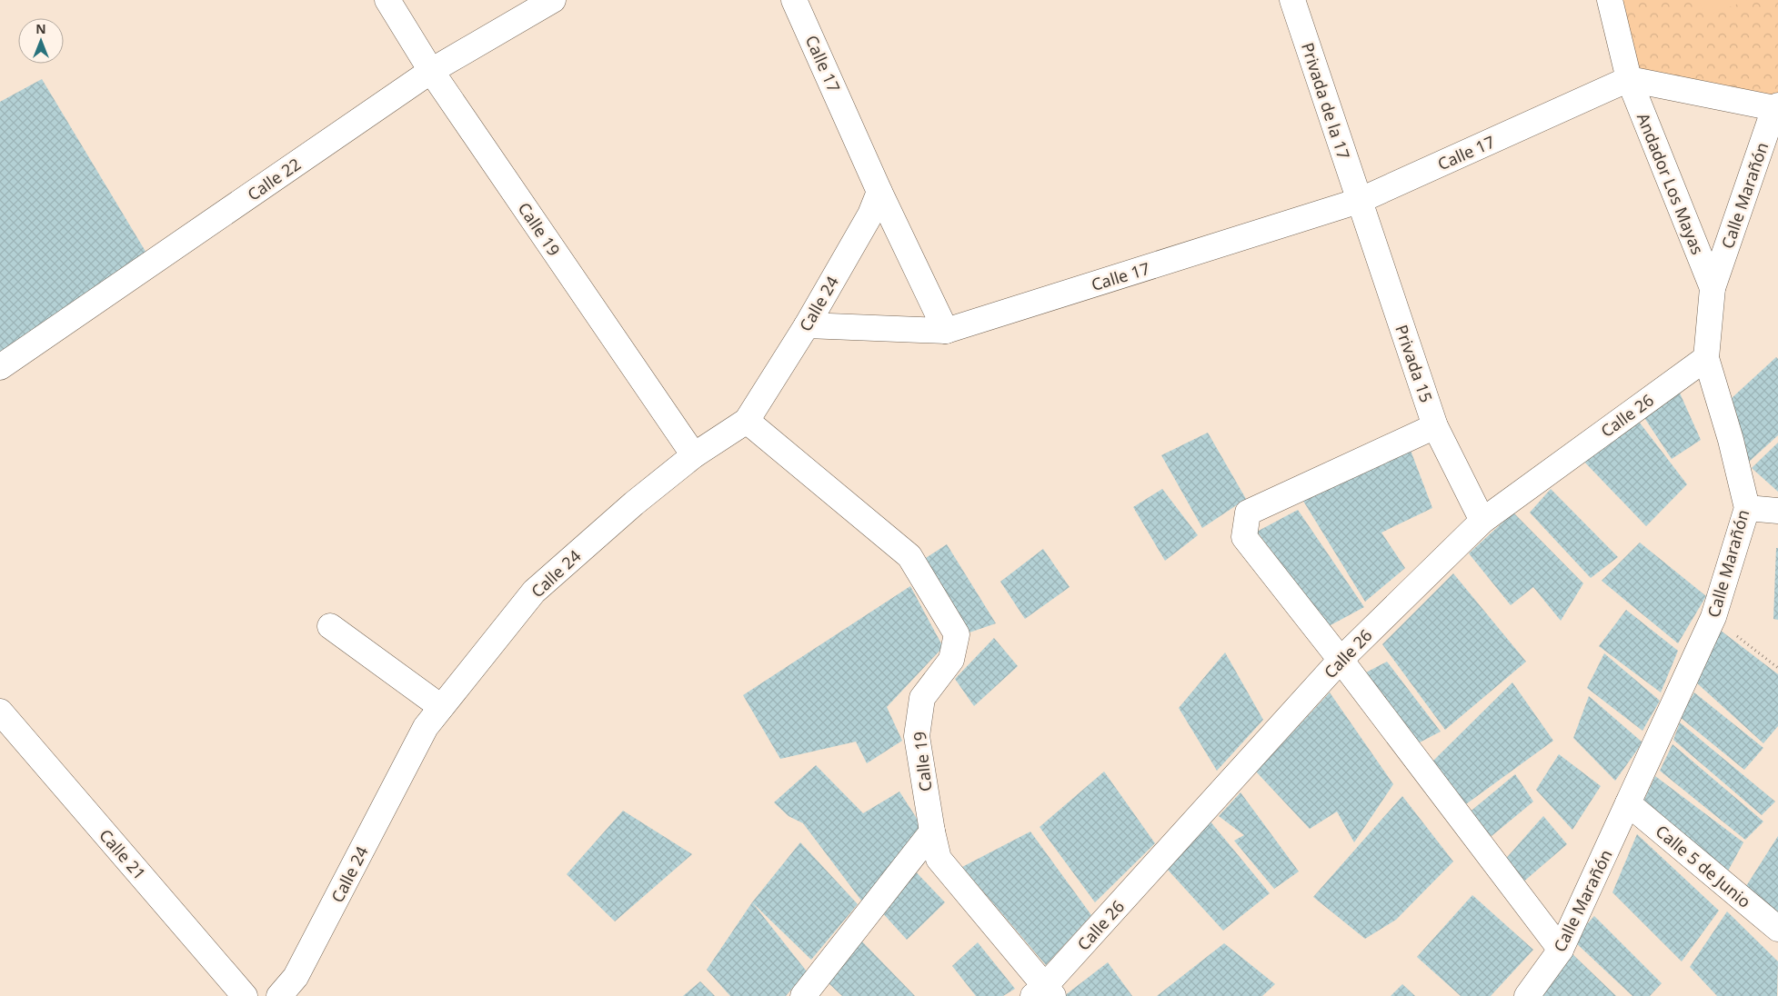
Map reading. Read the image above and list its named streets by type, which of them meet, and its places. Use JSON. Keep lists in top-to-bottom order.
{
  "streets": {
    "street": [
      "Calle 17",
      "Privada de la 17",
      "Calle 22",
      "Andador Los Mayas",
      "Calle Marañón",
      "Calle 19",
      "Calle 24",
      "Privada 15",
      "Calle 26",
      "Calle 21",
      "Calle 5 de Junio"
    ]
  },
  "crossings": [
    ["Calle 17", "Privada de la 17"],
    ["Calle 17", "Andador Los Mayas"],
    ["Calle 17", "Calle 24"],
    ["Calle 17", "Privada 15"],
    ["Privada de la 17", "Privada 15"],
    ["Calle 22", "Calle 19"],
    ["Andador Los Mayas", "Calle Marañón"],
    ["Calle Marañón", "Calle 26"],
    ["Calle Marañón", "Calle 5 de Junio"],
    ["Calle 19", "Calle 24"],
    ["Calle 19", "Calle 26"],
    ["Privada 15", "Calle 26"]
  ],
  "north": "top"
}
